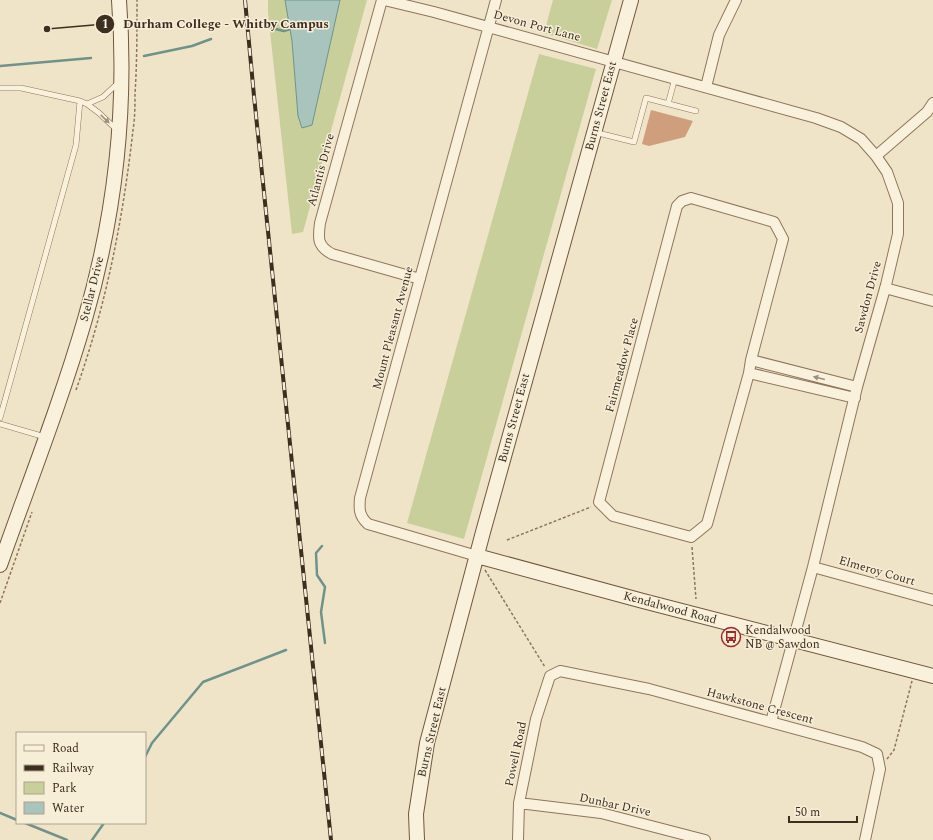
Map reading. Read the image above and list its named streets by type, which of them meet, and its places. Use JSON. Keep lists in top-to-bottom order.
{
  "streets": {
    "street": [
      "Devon Port Lane",
      "Burns Street East",
      "Atlantis Drive",
      "Stellar Drive",
      "Sawdon Drive",
      "Mount Pleasant Avenue",
      "Fairmeadow Place",
      "Elmeroy Court",
      "Kendalwood Road",
      "Hawkstone Crescent",
      "Powell Road",
      "Dunbar Drive"
    ]
  },
  "crossings": [
    ["Devon Port Lane", "Burns Street East"],
    ["Devon Port Lane", "Atlantis Drive"],
    ["Devon Port Lane", "Sawdon Drive"],
    ["Devon Port Lane", "Mount Pleasant Avenue"],
    ["Burns Street East", "Sawdon Drive"],
    ["Burns Street East", "Mount Pleasant Avenue"],
    ["Burns Street East", "Kendalwood Road"],
    ["Atlantis Drive", "Mount Pleasant Avenue"],
    ["Sawdon Drive", "Elmeroy Court"],
    ["Sawdon Drive", "Kendalwood Road"],
    ["Sawdon Drive", "Hawkstone Crescent"],
    ["Mount Pleasant Avenue", "Kendalwood Road"],
    ["Hawkstone Crescent", "Powell Road"],
    ["Powell Road", "Dunbar Drive"]
  ],
  "places": {
    "other": ["Durham College - Whitby Campus"],
    "bus stop": ["Kendalwood NB @ Sawdon"]
  },
  "legend": [
    "Road",
    "Railway",
    "Park",
    "Water"
  ],
  "scale_bar": "50 m"
}
